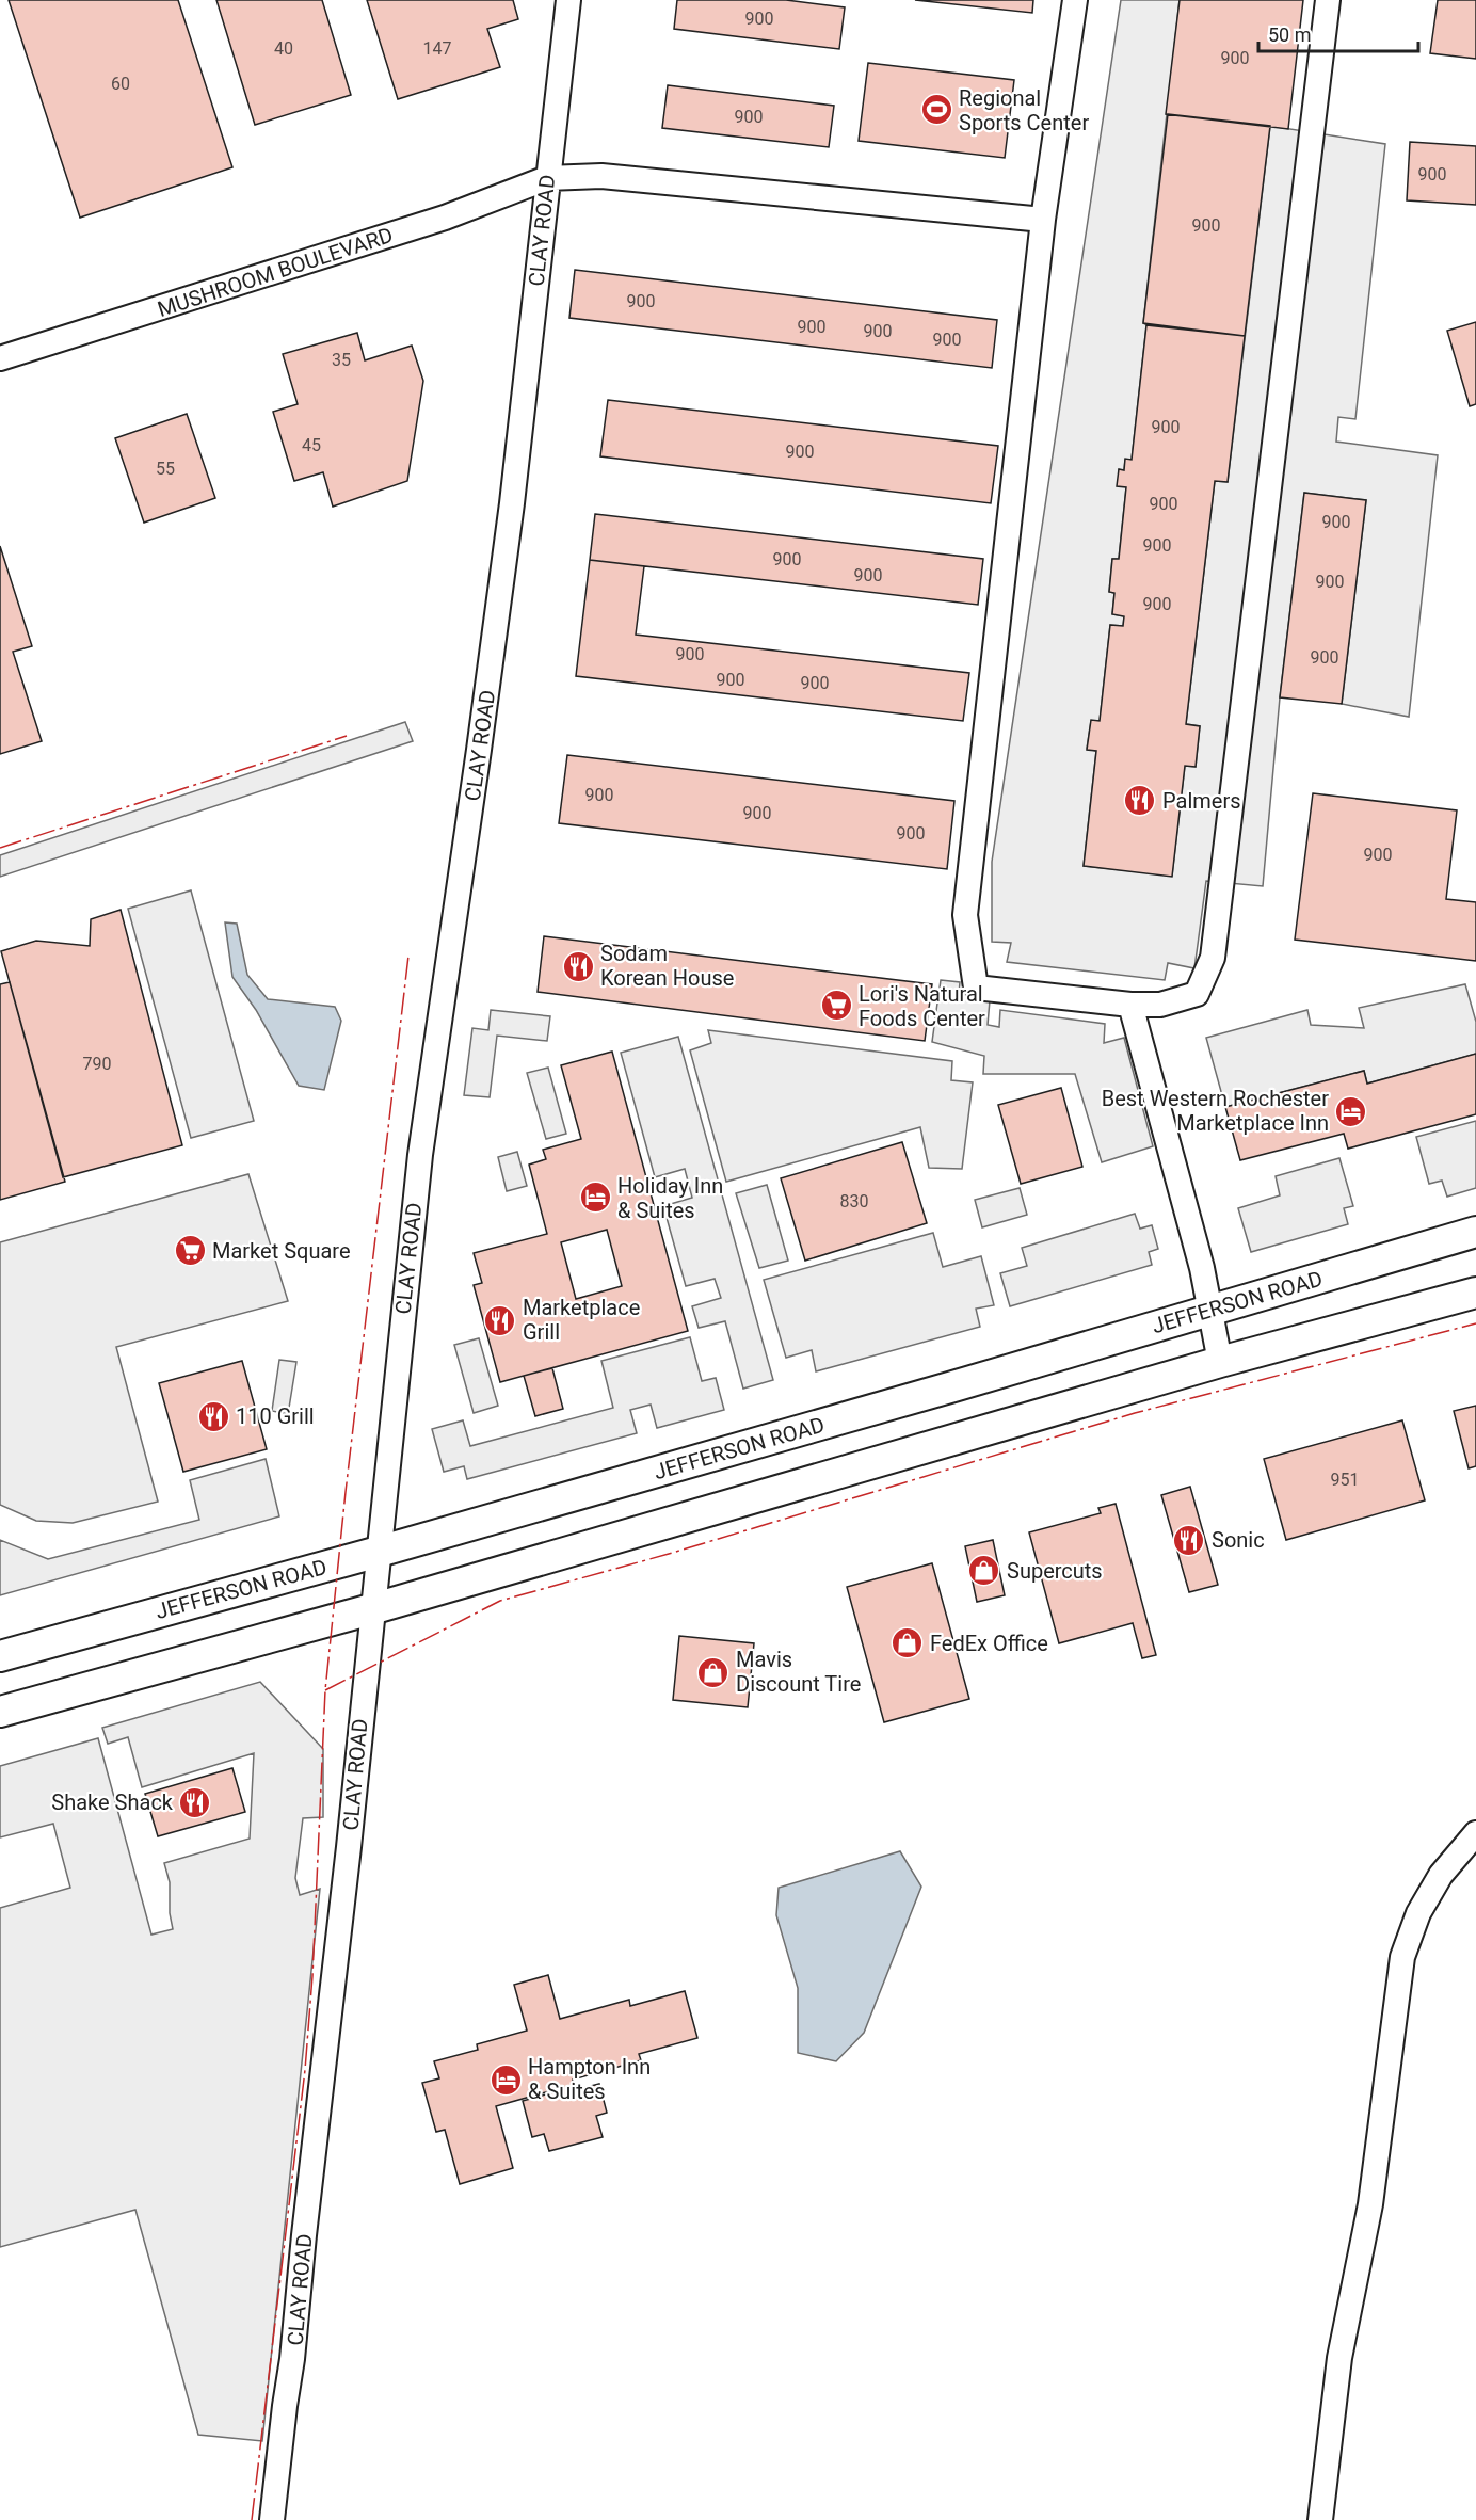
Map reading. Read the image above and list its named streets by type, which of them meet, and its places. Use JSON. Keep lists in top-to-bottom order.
{
  "streets": {
    "main road": ["JEFFERSON ROAD"],
    "street": ["CLAY ROAD", "MUSHROOM BOULEVARD"]
  },
  "crossings": [
    ["CLAY ROAD", "MUSHROOM BOULEVARD"],
    ["CLAY ROAD", "JEFFERSON ROAD"]
  ],
  "places": {
    "sports": ["Regional Sports Center"],
    "restaurant": [
      "Palmers",
      "Sodam Korean House",
      "Marketplace Grill",
      "110 Grill",
      "Sonic",
      "Shake Shack"
    ],
    "supermarket": ["Lori's Natural Foods Center", "Market Square"],
    "hotel": ["Best Western Rochester Marketplace Inn", "Holiday Inn & Suites", "Hampton Inn & Suites"],
    "shop": ["Supercuts", "FedEx Office", "Mavis Discount Tire"]
  },
  "house_numbers": [
    "900",
    "40",
    "147",
    "900",
    "60",
    "900",
    "900",
    "900",
    "900",
    "900",
    "900",
    "900",
    "35",
    "900",
    "45",
    "900",
    "55",
    "900",
    "900",
    "900",
    "900",
    "900",
    "900",
    "900",
    "900",
    "900",
    "900",
    "900",
    "900",
    "900",
    "900",
    "900",
    "790",
    "830",
    "951"
  ],
  "scale_bar": "50 m"
}
